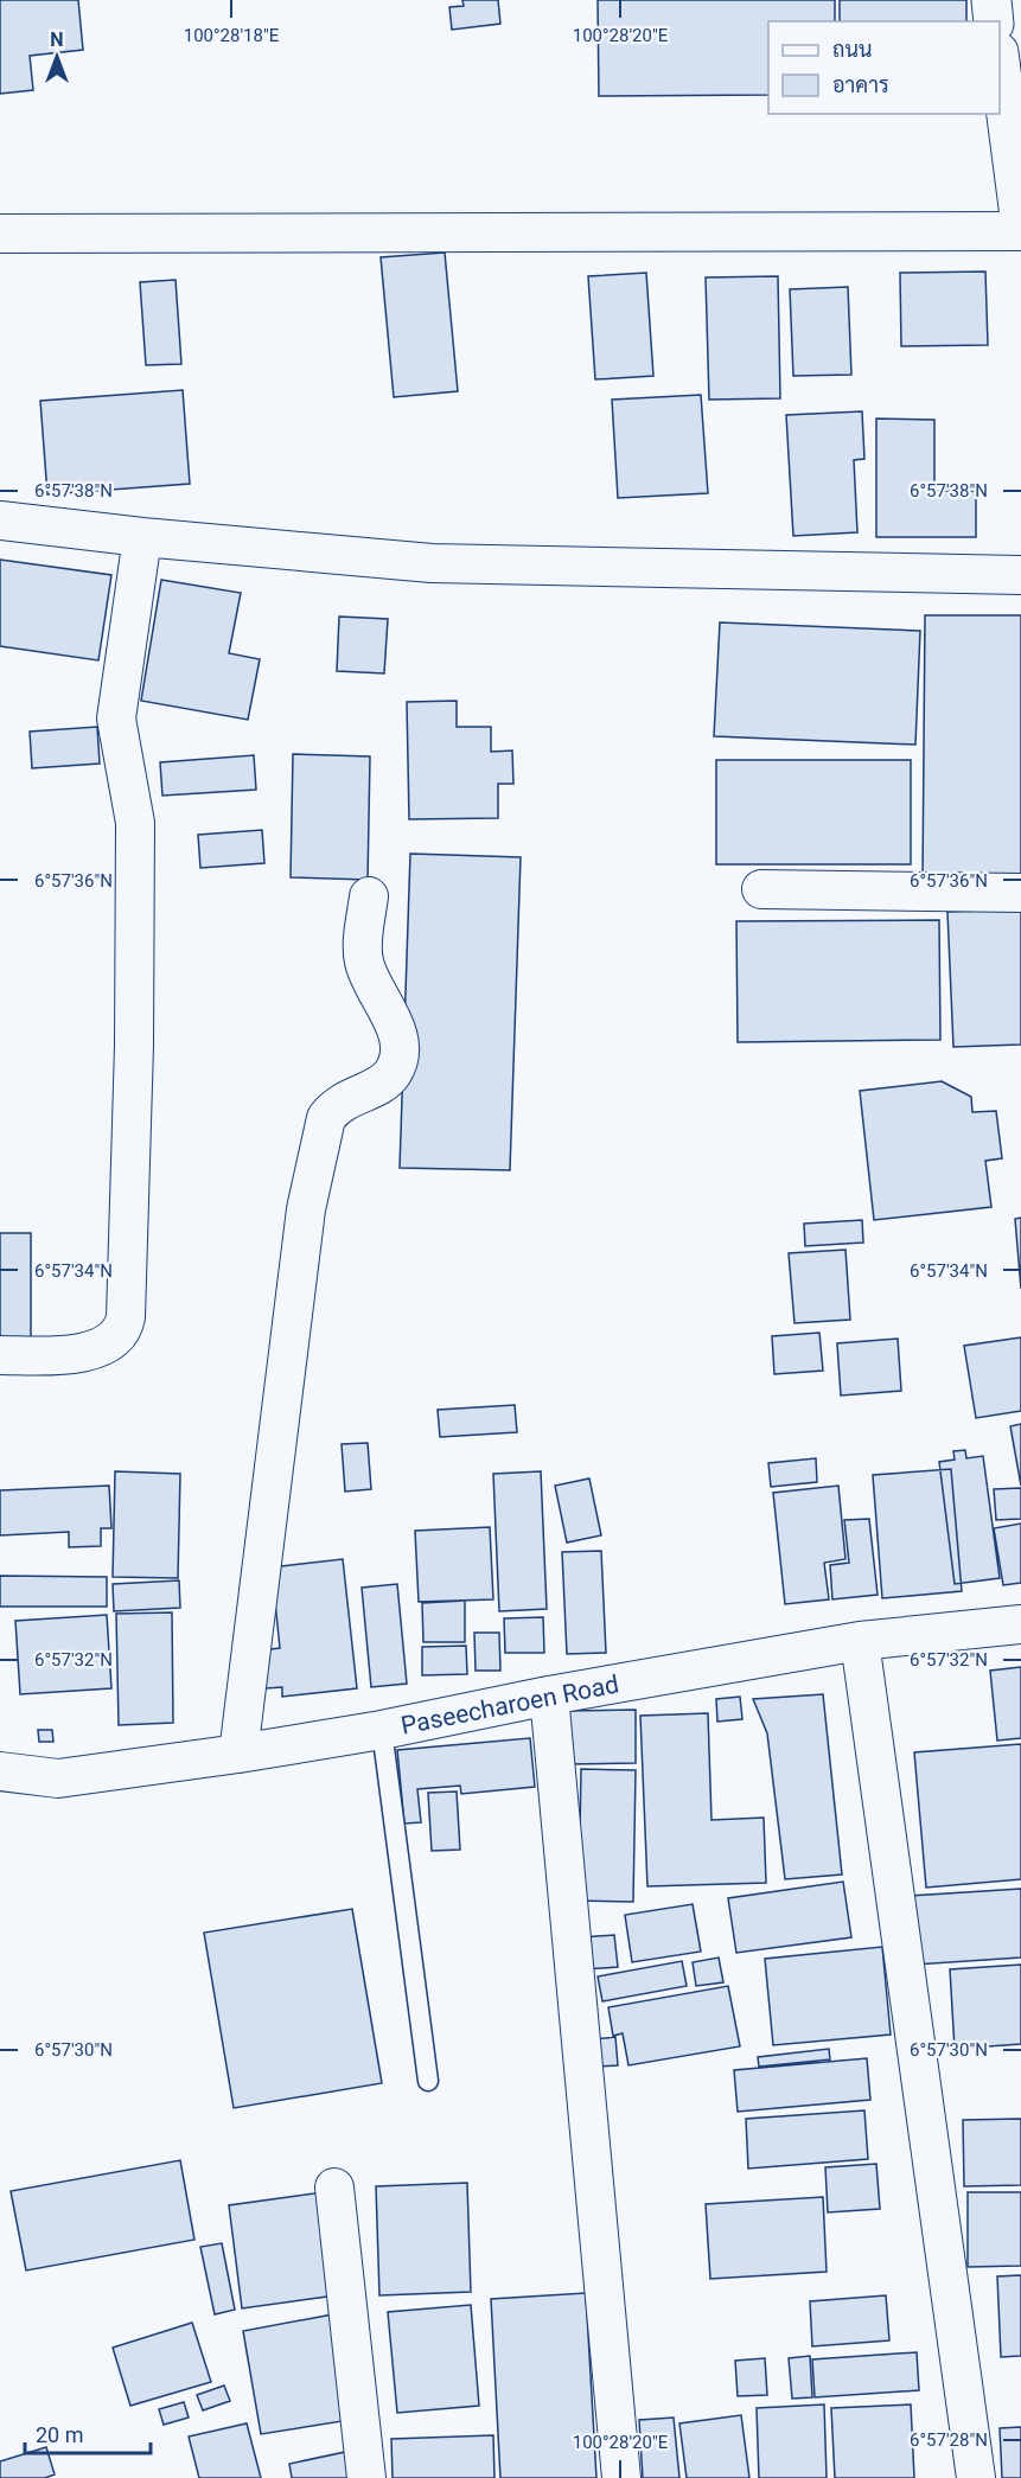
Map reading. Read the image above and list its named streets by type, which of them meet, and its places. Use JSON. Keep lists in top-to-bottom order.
{
  "streets": {
    "street": ["Paseecharoen Road"]
  },
  "legend": ["ถนน", "อาคาร"],
  "scale_bar": "20 m",
  "north": "top",
  "coordinates": [
    "100°28'18\"E",
    "100°28'20\"E",
    "6°57'38\"N",
    "6°57'36\"N",
    "6°57'34\"N",
    "6°57'32\"N",
    "6°57'30\"N",
    "6°57'28\"N"
  ]
}
